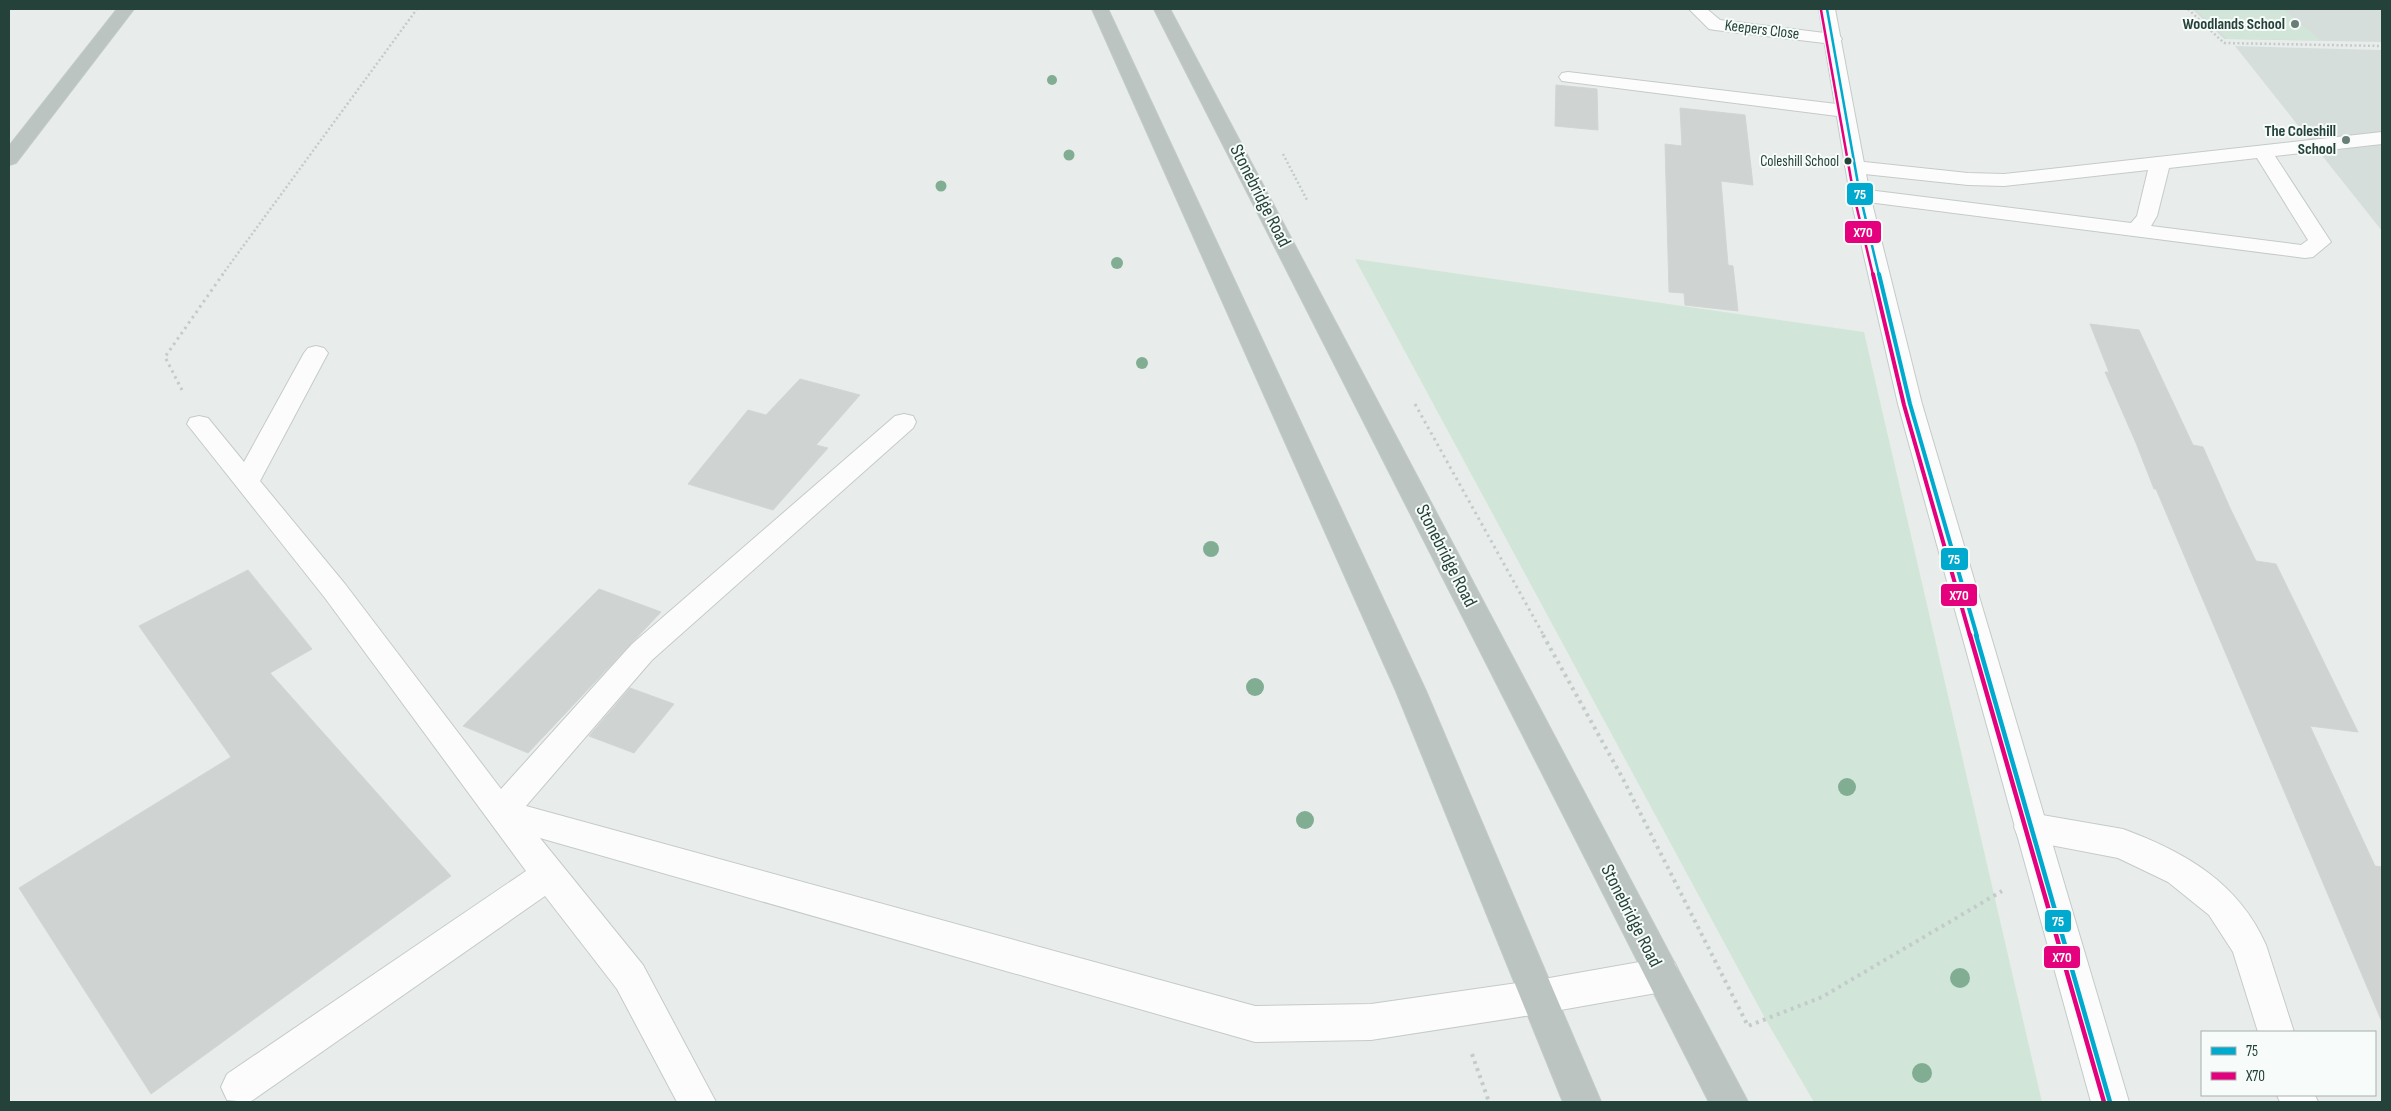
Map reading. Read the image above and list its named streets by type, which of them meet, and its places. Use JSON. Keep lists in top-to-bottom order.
{
  "streets": {
    "highway": ["Stonebridge Road"],
    "main road": ["Keepers Close"]
  },
  "places": ["Woodlands School", "The Coleshill School", "Coleshill School"],
  "lines": ["transit line 75", "transit line X70"],
  "legend": ["75", "X70"]
}
